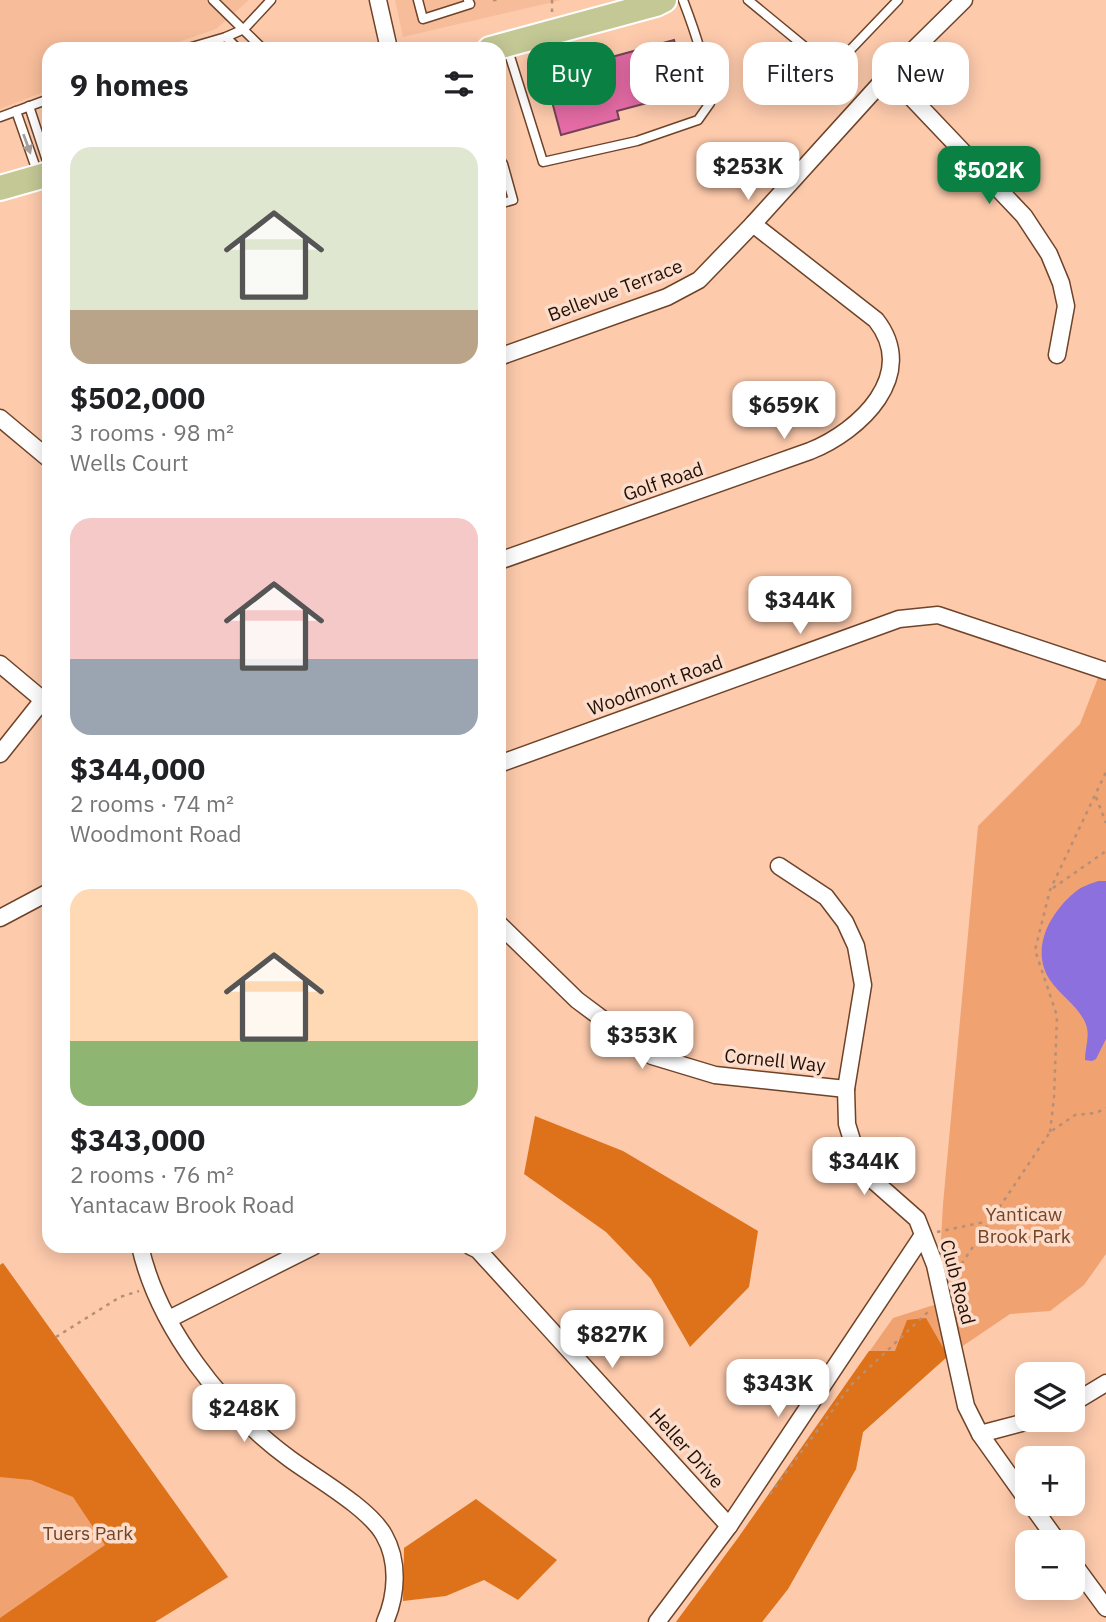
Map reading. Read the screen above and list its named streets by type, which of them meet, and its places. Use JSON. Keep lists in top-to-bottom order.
{
  "streets": {
    "street": [
      "Bellevue Terrace",
      "Golf Road",
      "Woodmont Road",
      "Cornell Way",
      "Club Road",
      "Heller Drive"
    ]
  },
  "crossings": [
    ["Bellevue Terrace", "Golf Road"],
    ["Cornell Way", "Club Road"]
  ],
  "parks": ["Yanticaw Brook Park", "Tuers Park"],
  "page": {
    "chip": [
      "Buy",
      "Rent",
      "Filters",
      "New"
    ],
    "heading": "9 homes",
    "list": [
      {
        "name": "$502,000",
        "note": "3 rooms · 98 m² · Wells Court"
      },
      {
        "name": "$344,000",
        "note": "2 rooms · 74 m² · Woodmont Road"
      },
      {
        "name": "$343,000",
        "note": "2 rooms · 76 m² · Yantacaw Brook Road"
      }
    ],
    "price": [
      "$253K",
      "$502K",
      "$659K",
      "$344K",
      "$353K",
      "$344K",
      "$827K",
      "$343K",
      "$248K"
    ],
    "map_buttons": ["+", "−"]
  }
}
